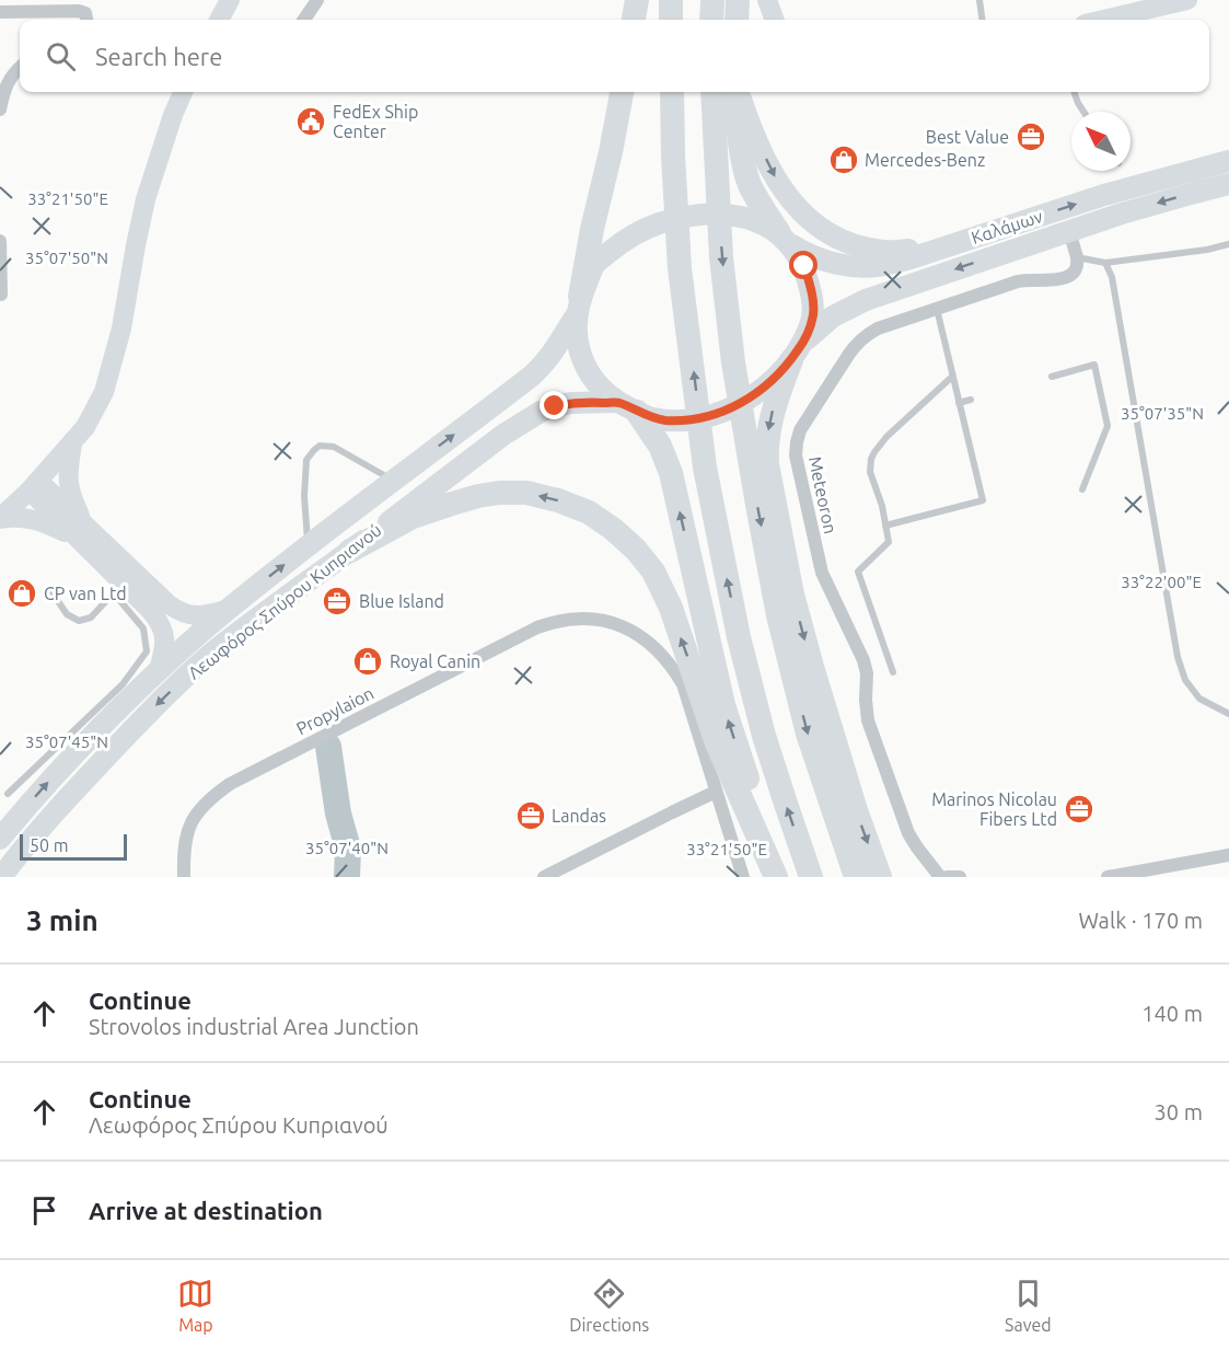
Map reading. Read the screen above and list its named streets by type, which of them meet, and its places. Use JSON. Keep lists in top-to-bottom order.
{
  "streets": {
    "main road": ["Καλάμων", "Λεωφόρος Σπύρου Κυπριανού"],
    "street": ["Meteoron", "Propylaion"]
  },
  "crossings": [
    ["Καλάμων", "Λεωφόρος Σπύρου Κυπριανού"]
  ],
  "places": {
    "public building": ["FedEx Ship Center"],
    "office": [
      "Best Value",
      "Blue Island",
      "Marinos Nicolau Fibers Ltd",
      "Landas"
    ],
    "shop": ["Mercedes-Benz", "CP van Ltd", "Royal Canin"]
  },
  "scale_bar": "50 m",
  "north": "top left",
  "page": {
    "search": "Search here",
    "scale": "50 m",
    "heading": ["3 min", "Walk · 170 m"],
    "list": [
      ["Continue", "Strovolos industrial Area Junction", "140 m"],
      ["Continue", "Λεωφόρος Σπύρου Κυπριανού", "30 m"],
      "Arrive at destination"
    ],
    "nav": ["Map", "Directions", "Saved"]
  },
  "coordinates": [
    "33°21'50\"E",
    "35°07'50\"N",
    "35°07'35\"N",
    "33°22'00\"E",
    "35°07'45\"N",
    "35°07'40\"N"
  ]
}
